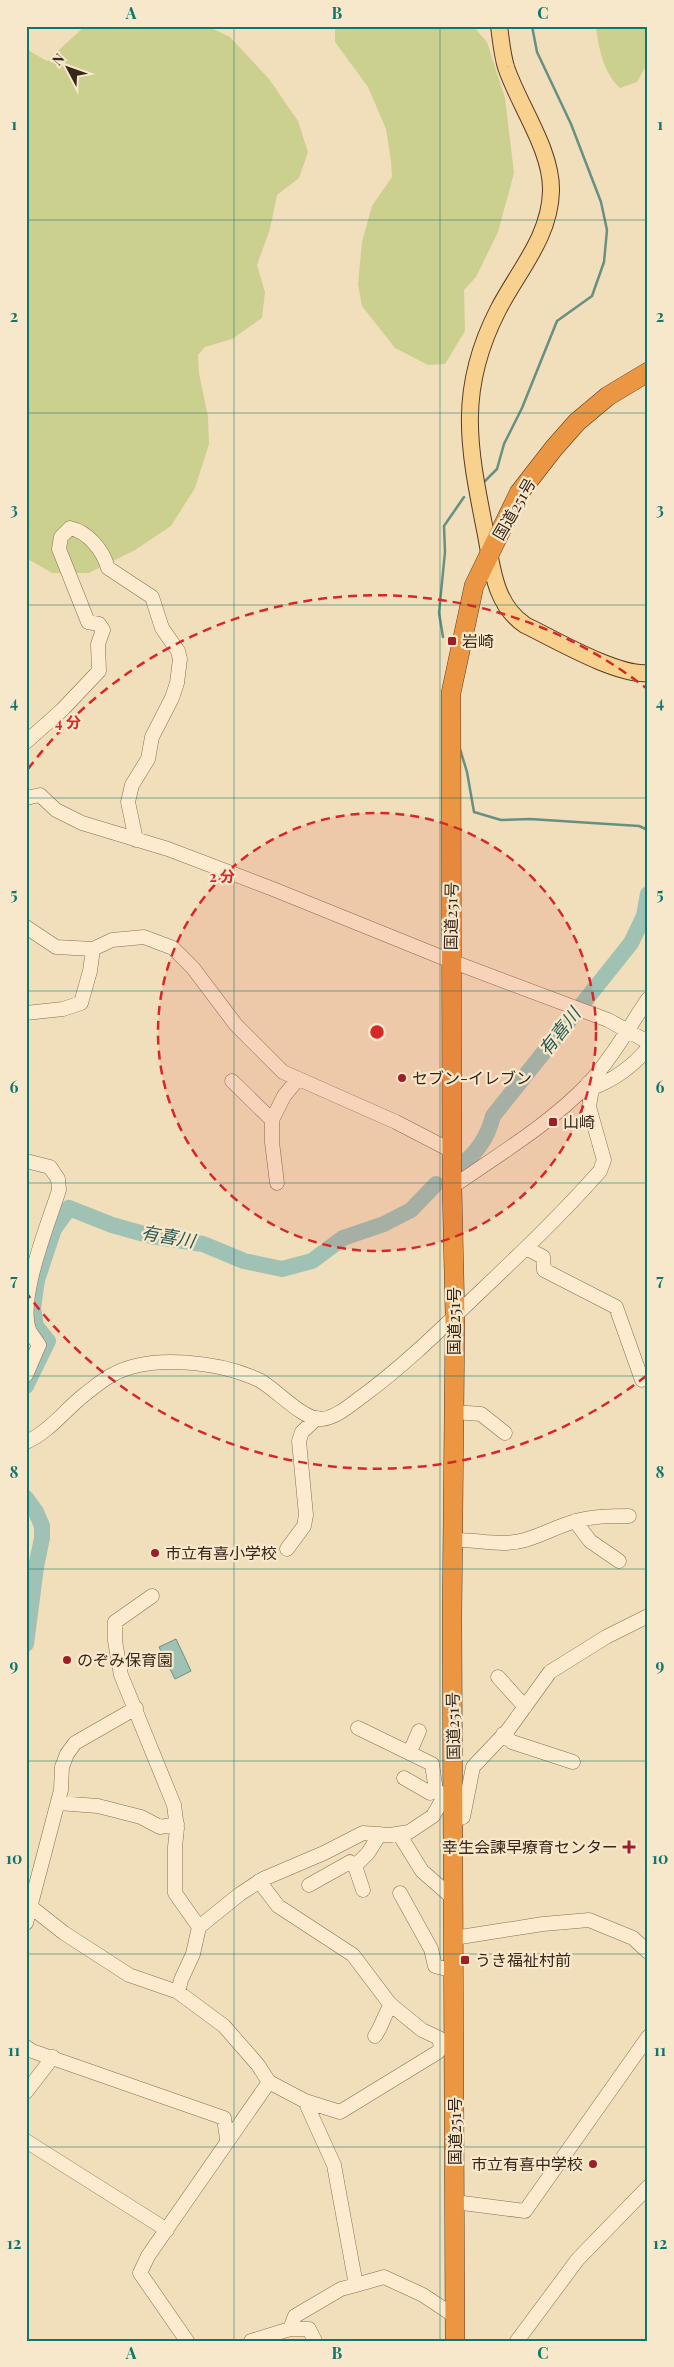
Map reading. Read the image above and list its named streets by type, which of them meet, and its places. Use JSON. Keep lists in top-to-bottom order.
{
  "streets": {
    "highway": ["国道251号"]
  },
  "water": ["有喜川"],
  "places": {
    "transit": ["岩崎", "山崎", "うき福祉村前"],
    "other": [
      "セブン-イレブン",
      "市立有喜小学校",
      "のぞみ保育園",
      "市立有喜中学校"
    ],
    "health": ["幸生会諫早療育センター"]
  },
  "north": "top left",
  "grid": {
    "columns": ["A", "B", "C"],
    "rows": [
      "1",
      "2",
      "3",
      "4",
      "5",
      "6",
      "7",
      "8",
      "9",
      "10",
      "11",
      "12"
    ]
  },
  "rings": ["4 分", "2 分"]
}
